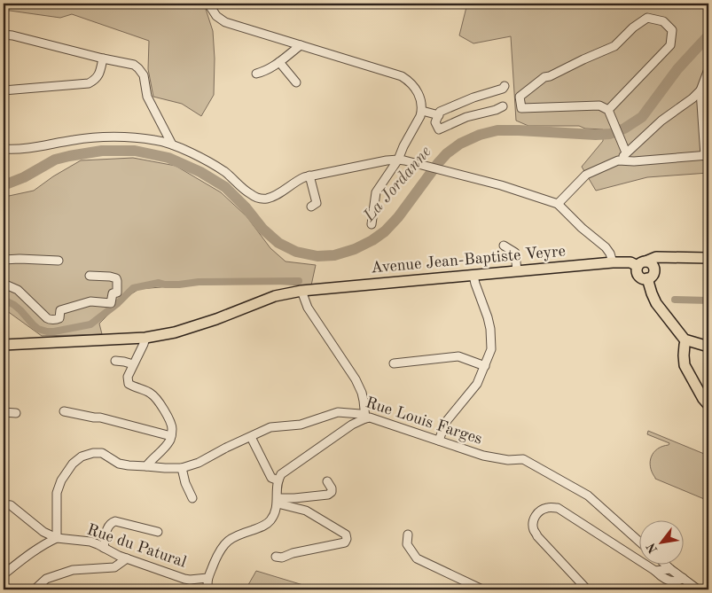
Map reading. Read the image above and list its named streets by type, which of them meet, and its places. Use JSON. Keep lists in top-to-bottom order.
{
  "streets": {
    "main road": ["Avenue Jean-Baptiste Veyre"],
    "street": ["Rue Louis Farges", "Rue du Patural"]
  },
  "crossings": [
    ["Rue Louis Farges", "Rue du Patural"]
  ],
  "water": ["La Jordanne"],
  "north": "bottom left"
}
